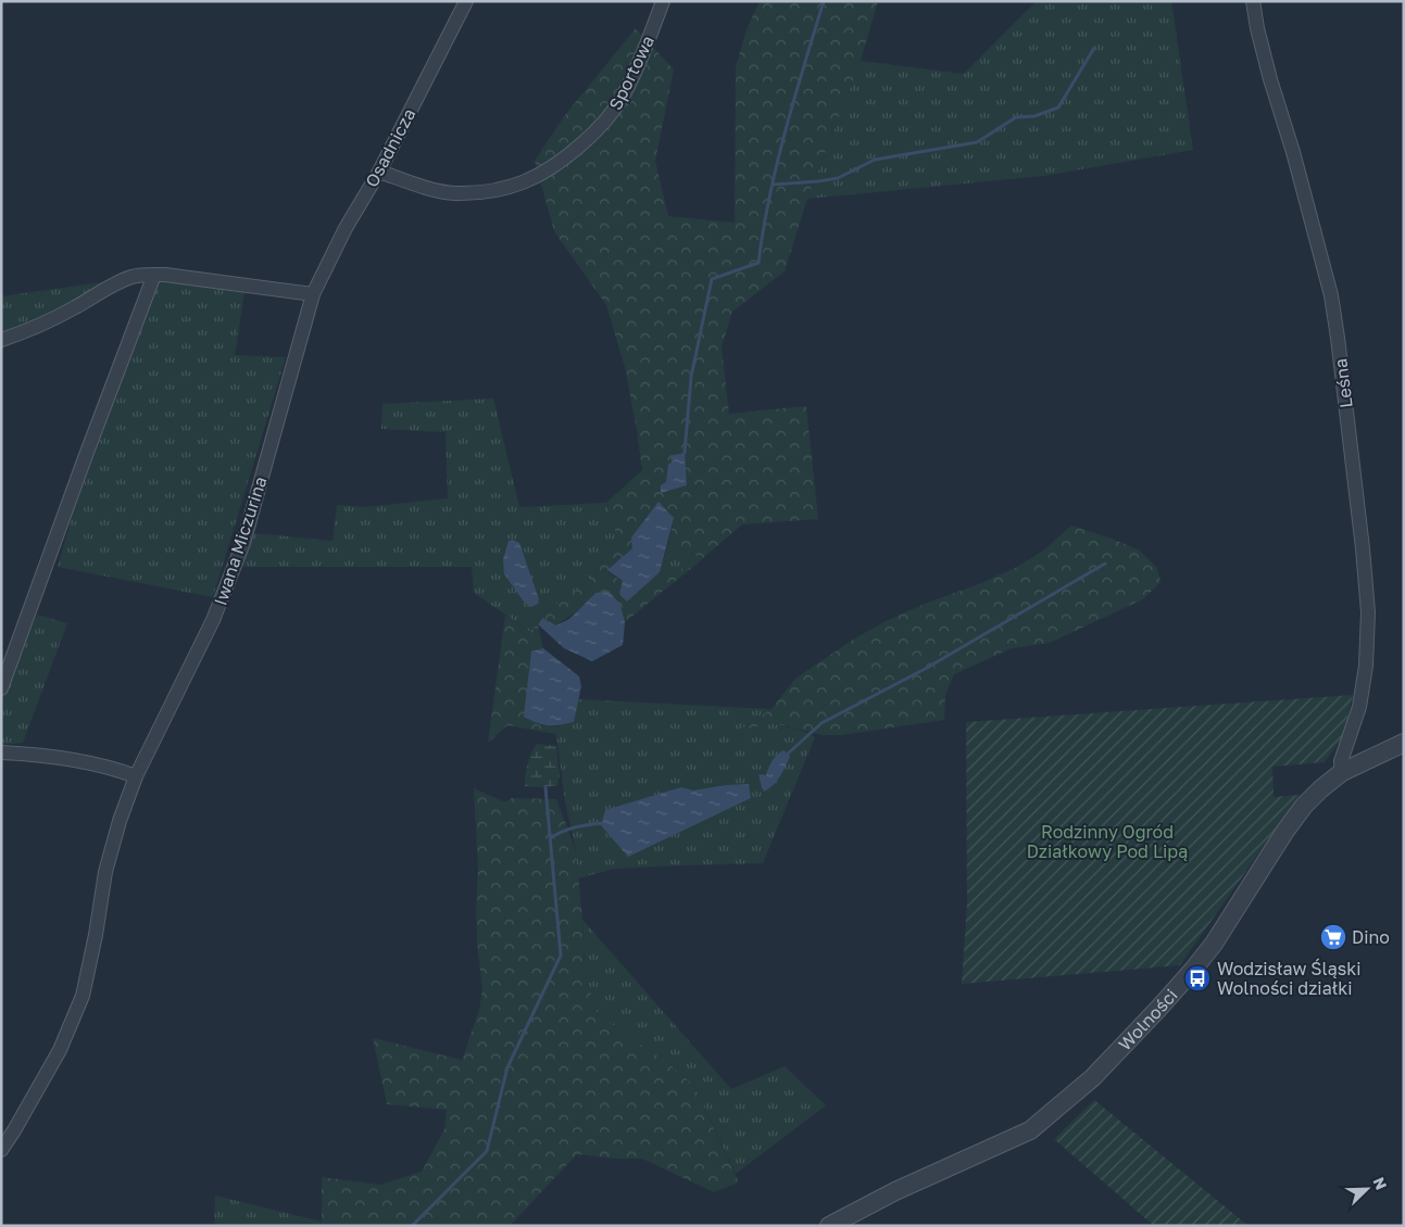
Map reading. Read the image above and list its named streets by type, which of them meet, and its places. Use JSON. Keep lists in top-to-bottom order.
{
  "streets": {
    "street": [
      "Sportowa",
      "Osadnicza",
      "Leśna",
      "Iwana Miczurina",
      "Wolności"
    ]
  },
  "crossings": [
    ["Sportowa", "Osadnicza"],
    ["Osadnicza", "Iwana Miczurina"],
    ["Leśna", "Wolności"]
  ],
  "parks": ["Rodzinny Ogród Działkowy Pod Lipą"],
  "places": {
    "supermarket": ["Dino"],
    "bus stop": ["Wodzisław Śląski Wolności działki"]
  },
  "north": "top right"
}
